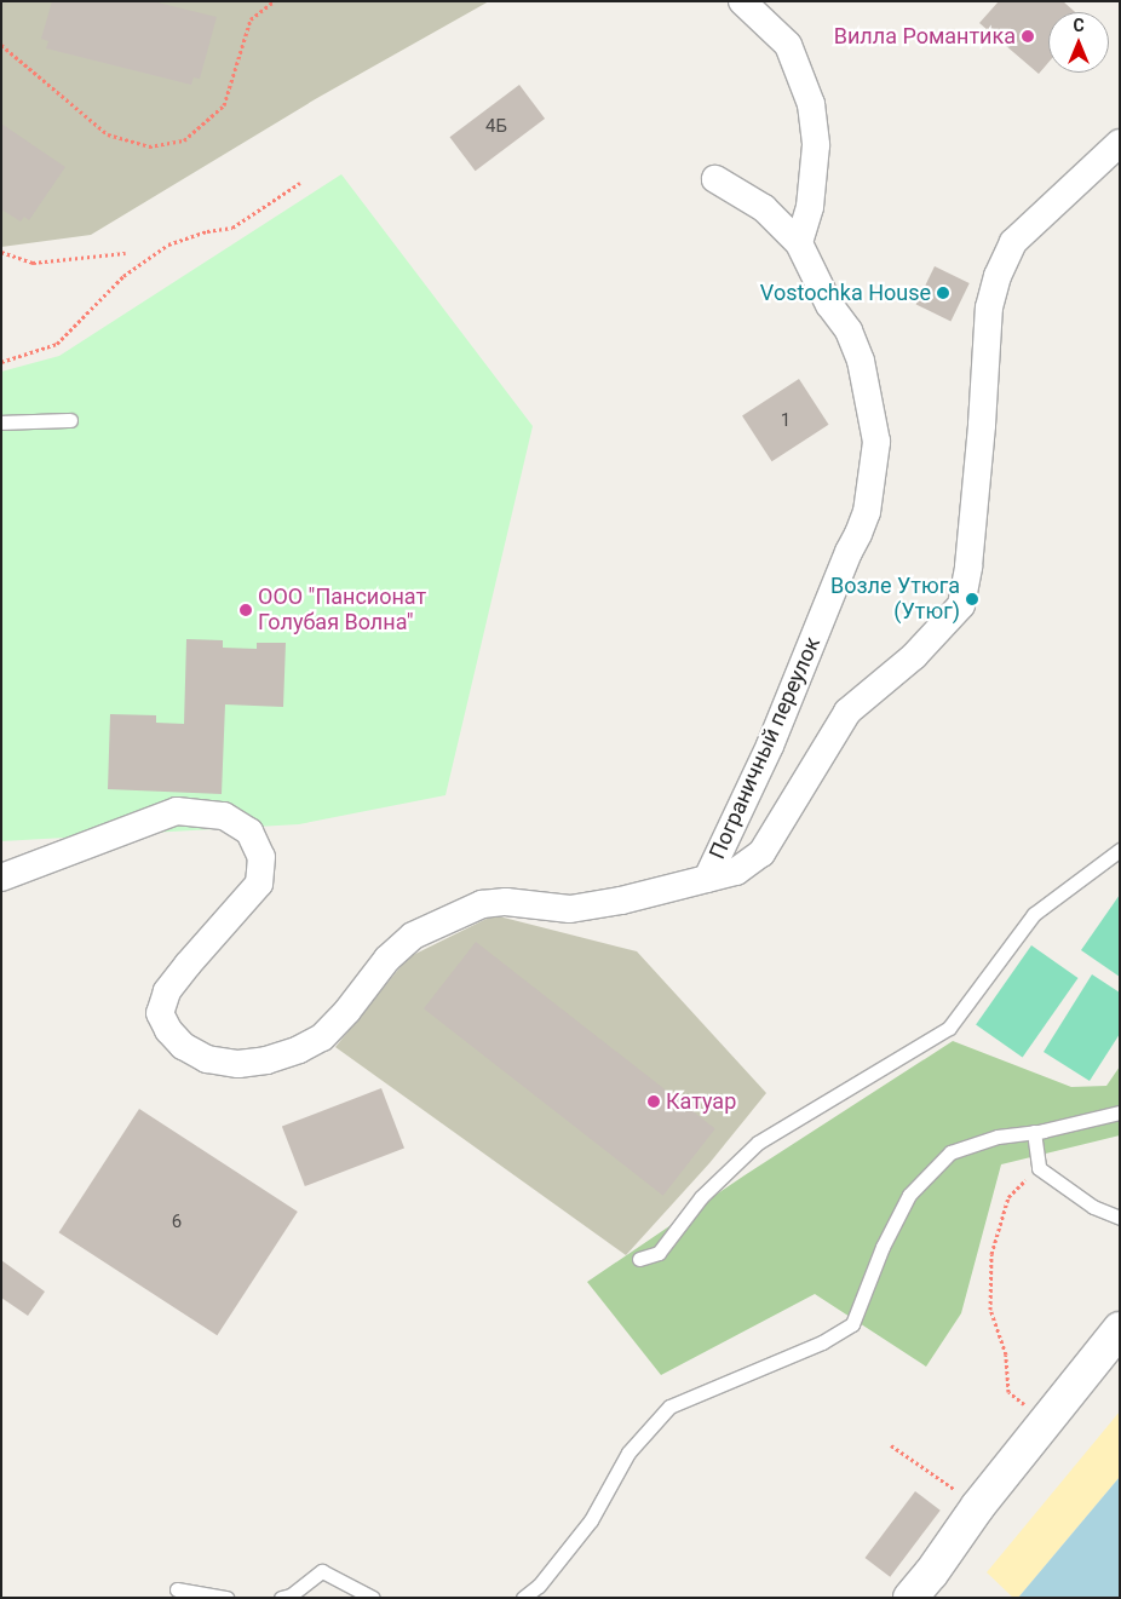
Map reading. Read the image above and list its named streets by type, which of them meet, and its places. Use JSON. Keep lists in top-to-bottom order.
{
  "streets": {
    "street": ["Пограничный переулок"]
  },
  "places": [
    "Вилла Романтика",
    "Vostochka House",
    "Возле Утюга (Утюг)",
    "ООО \"Пансионат Голубая Волна\"",
    "Катуар"
  ],
  "house_numbers": ["4Б", "1", "6"],
  "north": "top"
}
